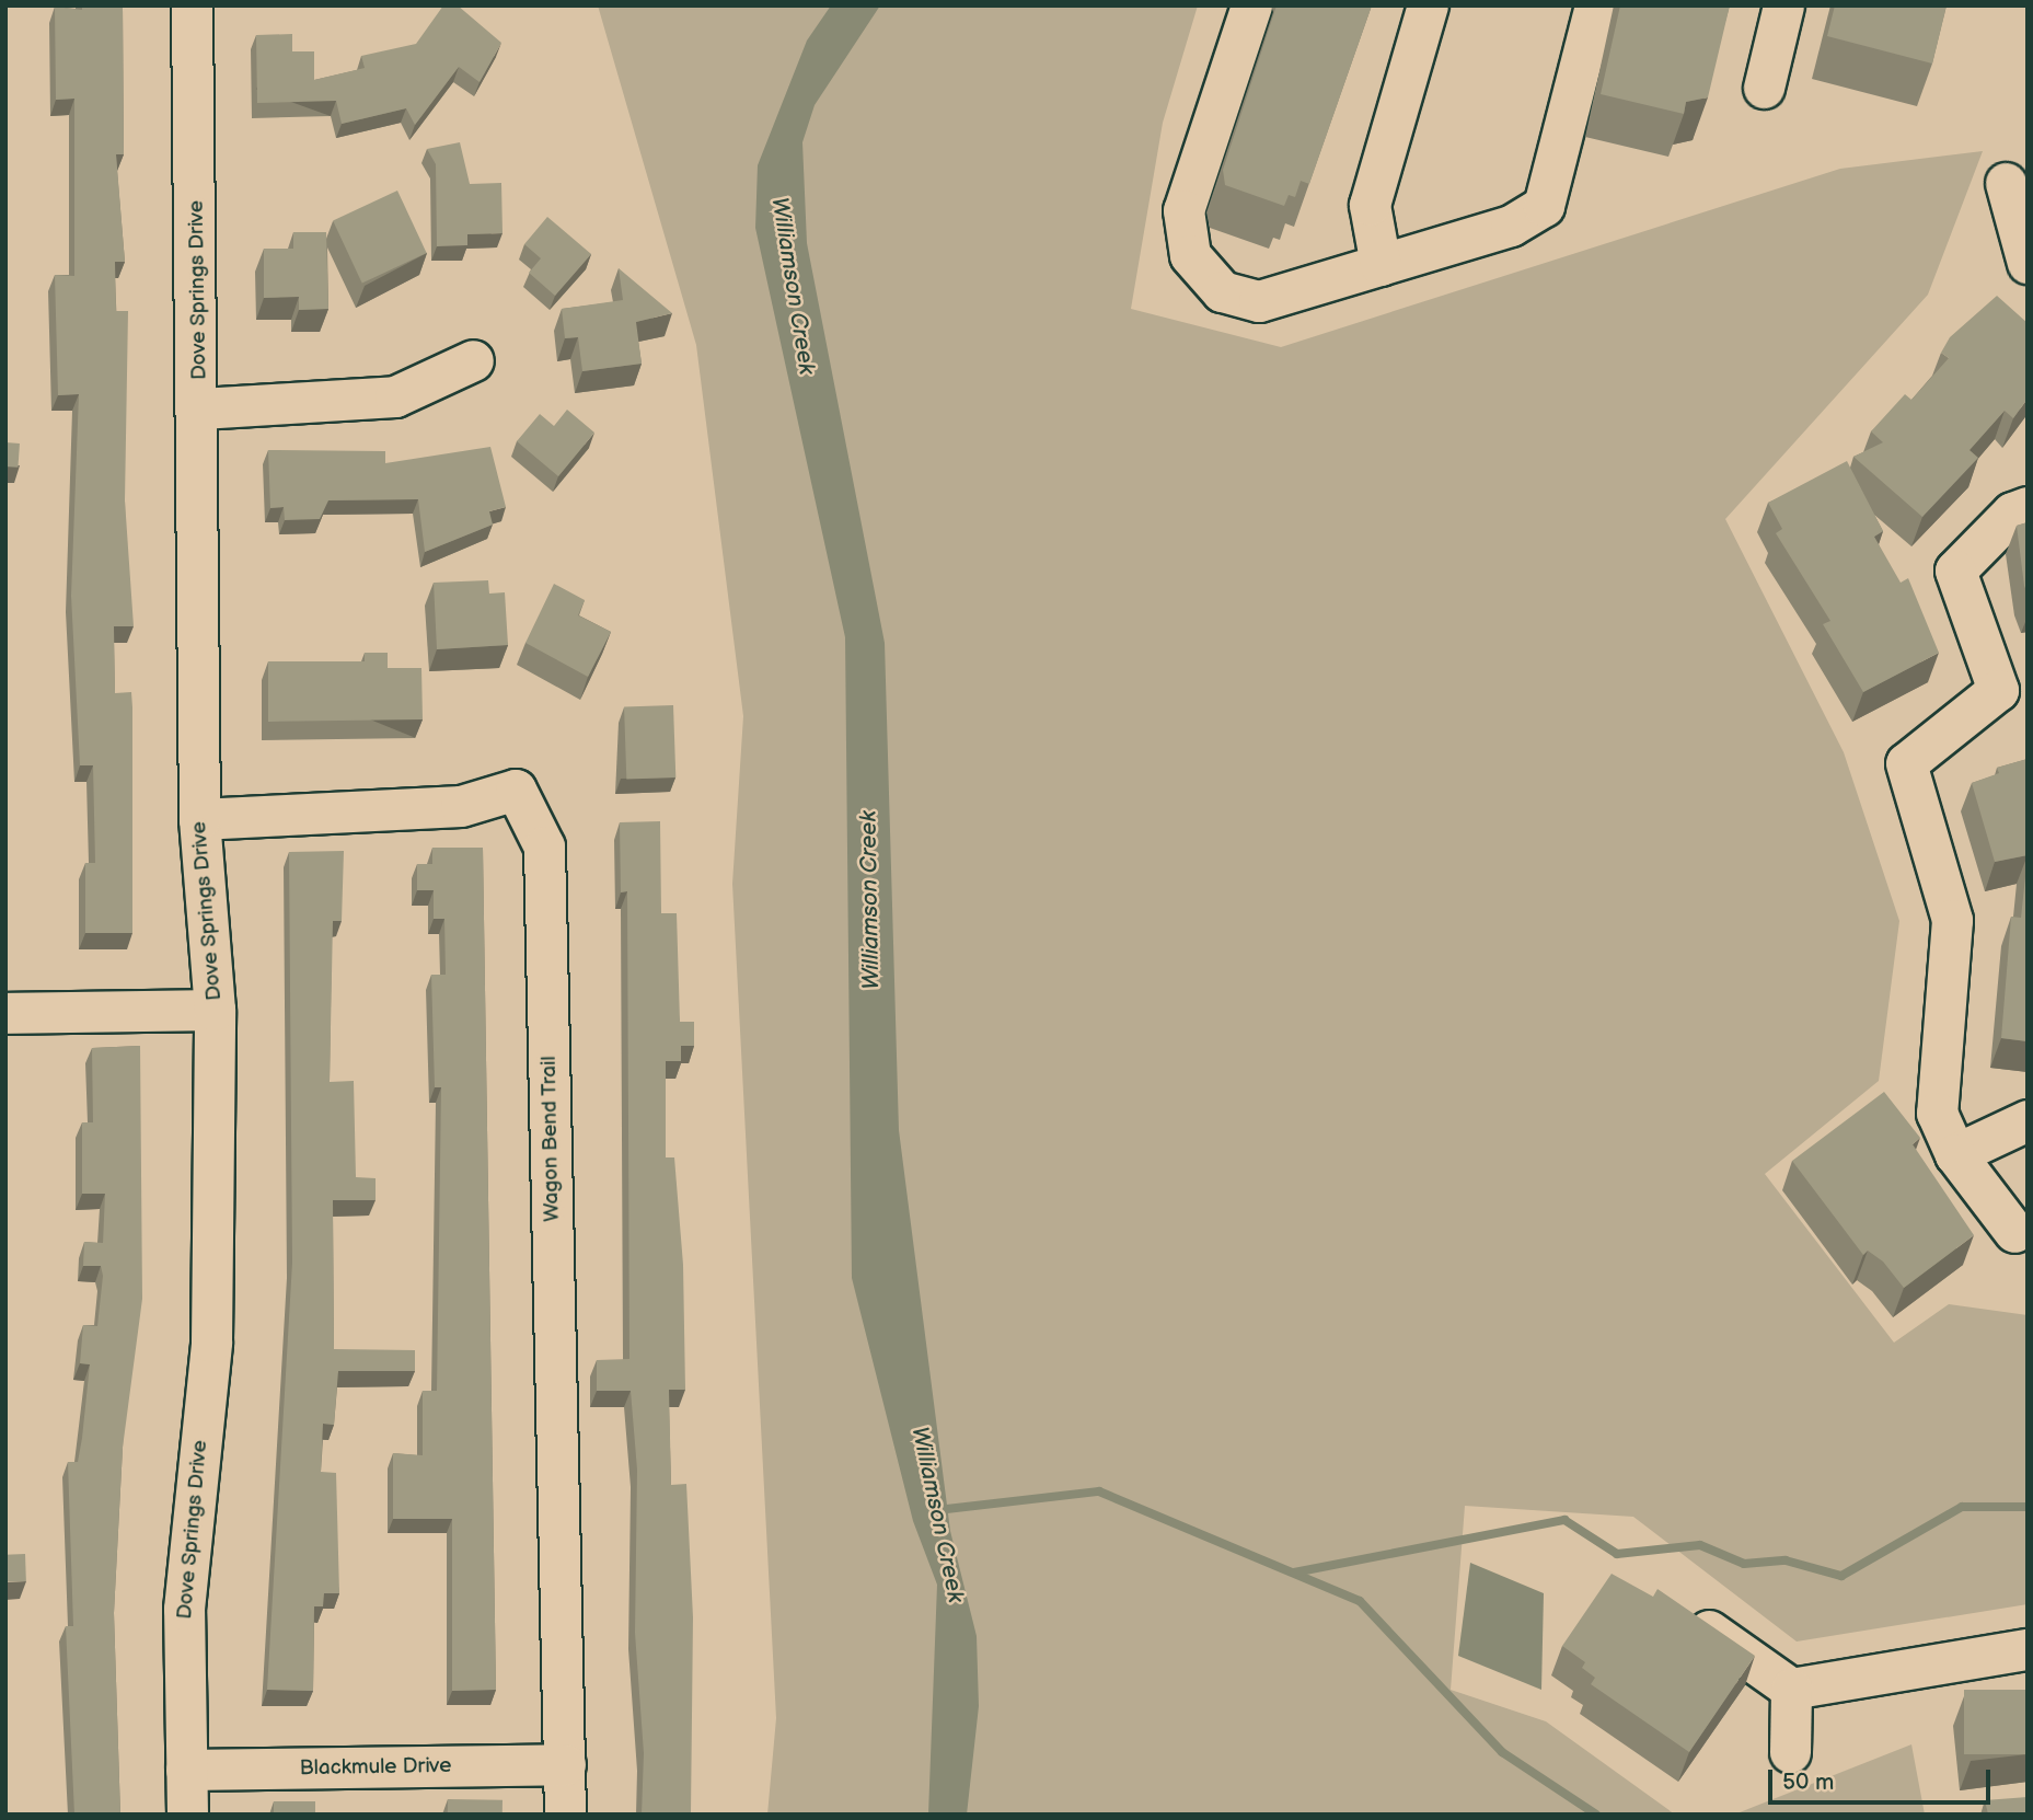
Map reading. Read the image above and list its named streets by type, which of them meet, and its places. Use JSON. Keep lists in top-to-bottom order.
{
  "streets": {
    "street": ["Dove Springs Drive", "Wagon Bend Trail", "Blackmule Drive"]
  },
  "crossings": [
    ["Dove Springs Drive", "Wagon Bend Trail"],
    ["Dove Springs Drive", "Blackmule Drive"],
    ["Wagon Bend Trail", "Blackmule Drive"]
  ],
  "water": ["Williamson Creek"],
  "scale_bar": "50 m"
}
